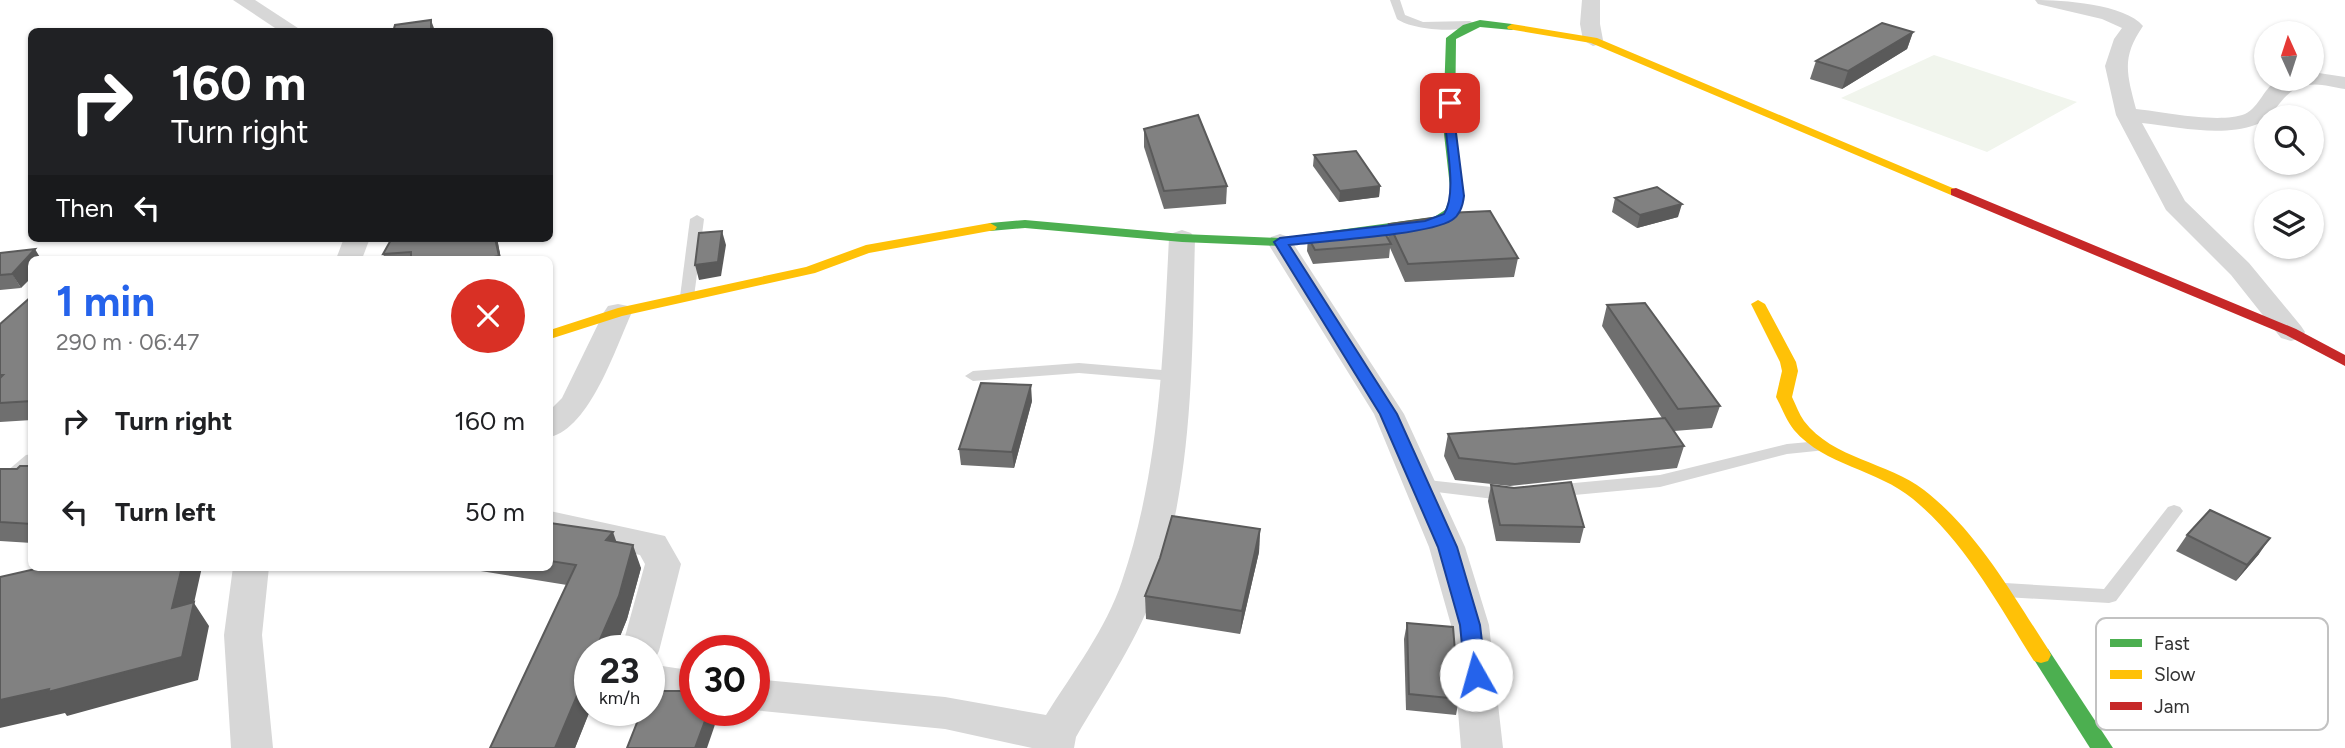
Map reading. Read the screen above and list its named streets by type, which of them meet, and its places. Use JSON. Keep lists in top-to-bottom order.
{
  "legend": ["Fast", "Slow", "Jam"],
  "north": "top",
  "page": {
    "turn": ["160 m", "Turn right"],
    "then": "Then",
    "heading": ["1 min", "290 m · 06:47"],
    "list": [
      {
        "name": "Turn right",
        "value": "160 m"
      },
      {
        "name": "Turn left",
        "value": "50 m"
      }
    ],
    "speed": "23 km/h",
    "limit": "30"
  }
}
